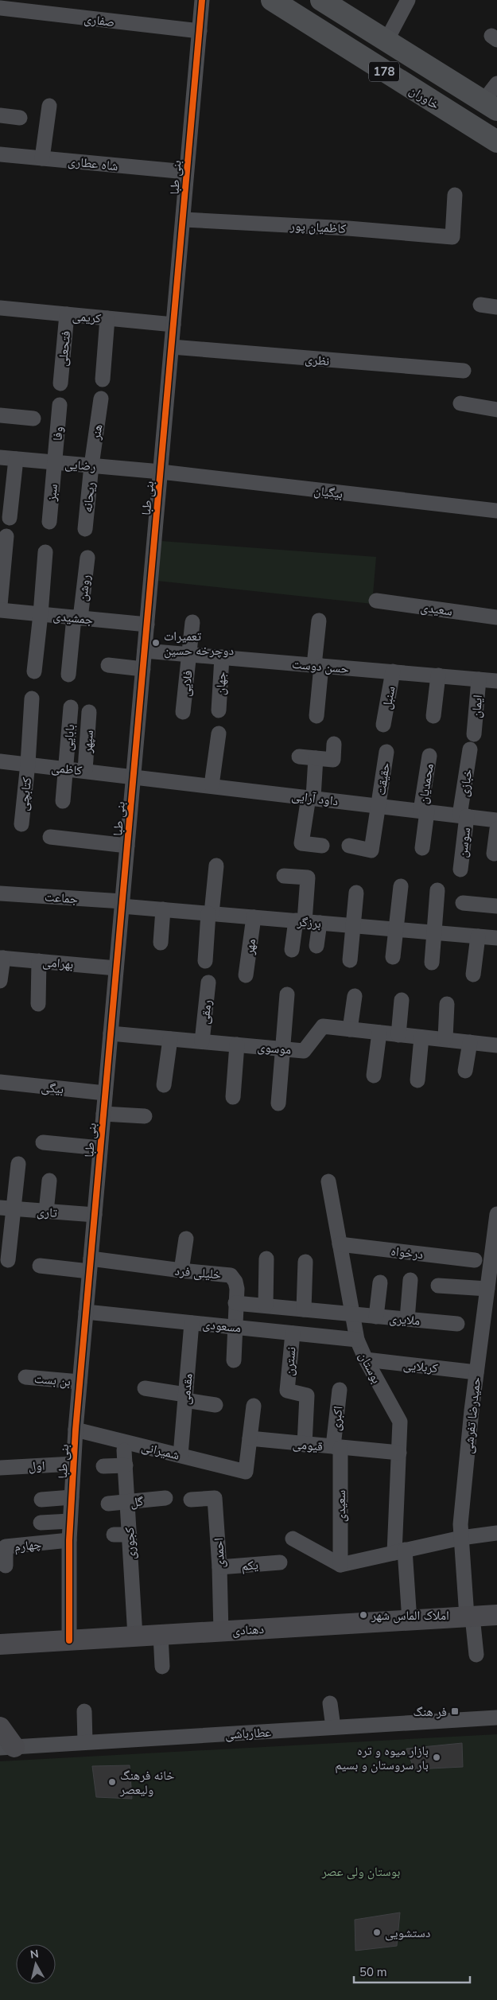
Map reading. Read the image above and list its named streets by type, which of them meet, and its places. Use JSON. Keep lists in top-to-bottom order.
{
  "streets": {
    "main road": ["178", "خاوران", "دهنادی"],
    "street": [
      "صفاری",
      "شاه عطاری",
      "بنی طبا",
      "کاظمیان پور",
      "کریمی",
      "فتحعلی",
      "نظری",
      "هنر",
      "وفا",
      "رضایی",
      "بیگیان",
      "سبز",
      "ریحانه",
      "روشن",
      "سعیدی",
      "جمشیدی",
      "حسن دوست",
      "فلایی",
      "جهان",
      "سنبل",
      "ایمان",
      "بابایی",
      "سپهر",
      "کاظمی",
      "حقیقت",
      "خبازی",
      "محمدیان",
      "کتابچی",
      "داود آرایی",
      "سوسن",
      "جماعت",
      "برزگر",
      "مهر",
      "بهرامی",
      "رمقی",
      "موسوی",
      "بیگی",
      "تاری",
      "درخواه",
      "خلیلی فرد",
      "ملایری",
      "مسعودی",
      "نسترن",
      "کربلایی",
      "بوستان",
      "بن بست",
      "مقدمی",
      "حمیدرضا تفرشی",
      "اکبری",
      "قیومی",
      "شمیرانی",
      "اول",
      "گل",
      "کجوری",
      "چهارم",
      "احمدی",
      "یکم",
      "عطارباشی"
    ]
  },
  "crossings": [
    ["صفاری", "بنی طبا"],
    ["شاه عطاری", "بنی طبا"],
    ["بنی طبا", "کاظمیان پور"],
    ["بنی طبا", "کریمی"],
    ["بنی طبا", "نظری"],
    ["بنی طبا", "رضایی"],
    ["بنی طبا", "بیگیان"],
    ["بنی طبا", "جمشیدی"],
    ["بنی طبا", "حسن دوست"],
    ["بنی طبا", "کاظمی"],
    ["بنی طبا", "داود آرایی"],
    ["بنی طبا", "جماعت"],
    ["بنی طبا", "برزگر"],
    ["بنی طبا", "بهرامی"],
    ["بنی طبا", "موسوی"],
    ["بنی طبا", "بیگی"],
    ["بنی طبا", "تاری"],
    ["بنی طبا", "خلیلی فرد"],
    ["بنی طبا", "مسعودی"],
    ["بنی طبا", "بن بست"],
    ["بنی طبا", "شمیرانی"],
    ["بنی طبا", "اول"],
    ["بنی طبا", "چهارم"],
    ["بنی طبا", "دهنادی"],
    ["کریمی", "فتحعلی"],
    ["هنر", "رضایی"],
    ["هنر", "ریحانه"],
    ["وفا", "رضایی"],
    ["وفا", "سبز"],
    ["رضایی", "بیگیان"],
    ["رضایی", "سبز"],
    ["رضایی", "ریحانه"],
    ["روشن", "جمشیدی"],
    ["سعیدی", "اکبری"],
    ["سعیدی", "قیومی"],
    ["حسن دوست", "فلایی"],
    ["حسن دوست", "جهان"],
    ["حسن دوست", "سنبل"],
    ["حسن دوست", "ایمان"],
    ["بابایی", "کاظمی"],
    ["سپهر", "کاظمی"],
    ["کاظمی", "کتابچی"],
    ["کاظمی", "داود آرایی"],
    ["حقیقت", "داود آرایی"],
    ["خبازی", "داود آرایی"],
    ["خبازی", "سوسن"],
    ["محمدیان", "داود آرایی"],
    ["داود آرایی", "سوسن"],
    ["جماعت", "برزگر"],
    ["برزگر", "مهر"],
    ["رمقی", "موسوی"],
    ["درخواه", "بوستان"],
    ["خلیلی فرد", "مسعودی"],
    ["ملایری", "بوستان"],
    ["مسعودی", "نسترن"],
    ["مسعودی", "بوستان"],
    ["مسعودی", "مقدمی"],
    ["نسترن", "قیومی"],
    ["کربلایی", "بوستان"],
    ["کربلایی", "حمیدرضا تفرشی"],
    ["بوستان", "قیومی"],
    ["بوستان", "دهنادی"],
    ["مقدمی", "شمیرانی"],
    ["حمیدرضا تفرشی", "دهنادی"],
    ["اکبری", "قیومی"],
    ["قیومی", "شمیرانی"],
    ["گل", "کجوری"],
    ["کجوری", "دهنادی"],
    ["احمدی", "یکم"],
    ["احمدی", "دهنادی"]
  ],
  "parks": ["بوستان ولی عصر"],
  "places": {
    "other": [
      "تعمیرات دوچرخه حسین",
      "املاک الماس شهر",
      "بازار میوه و تره بار سروستان و بسیم",
      "خانه فرهنگ ولیعصر",
      "دستشویی"
    ],
    "transit": ["فر هنگ"]
  },
  "scale_bar": "50 m",
  "north": "top"
}
